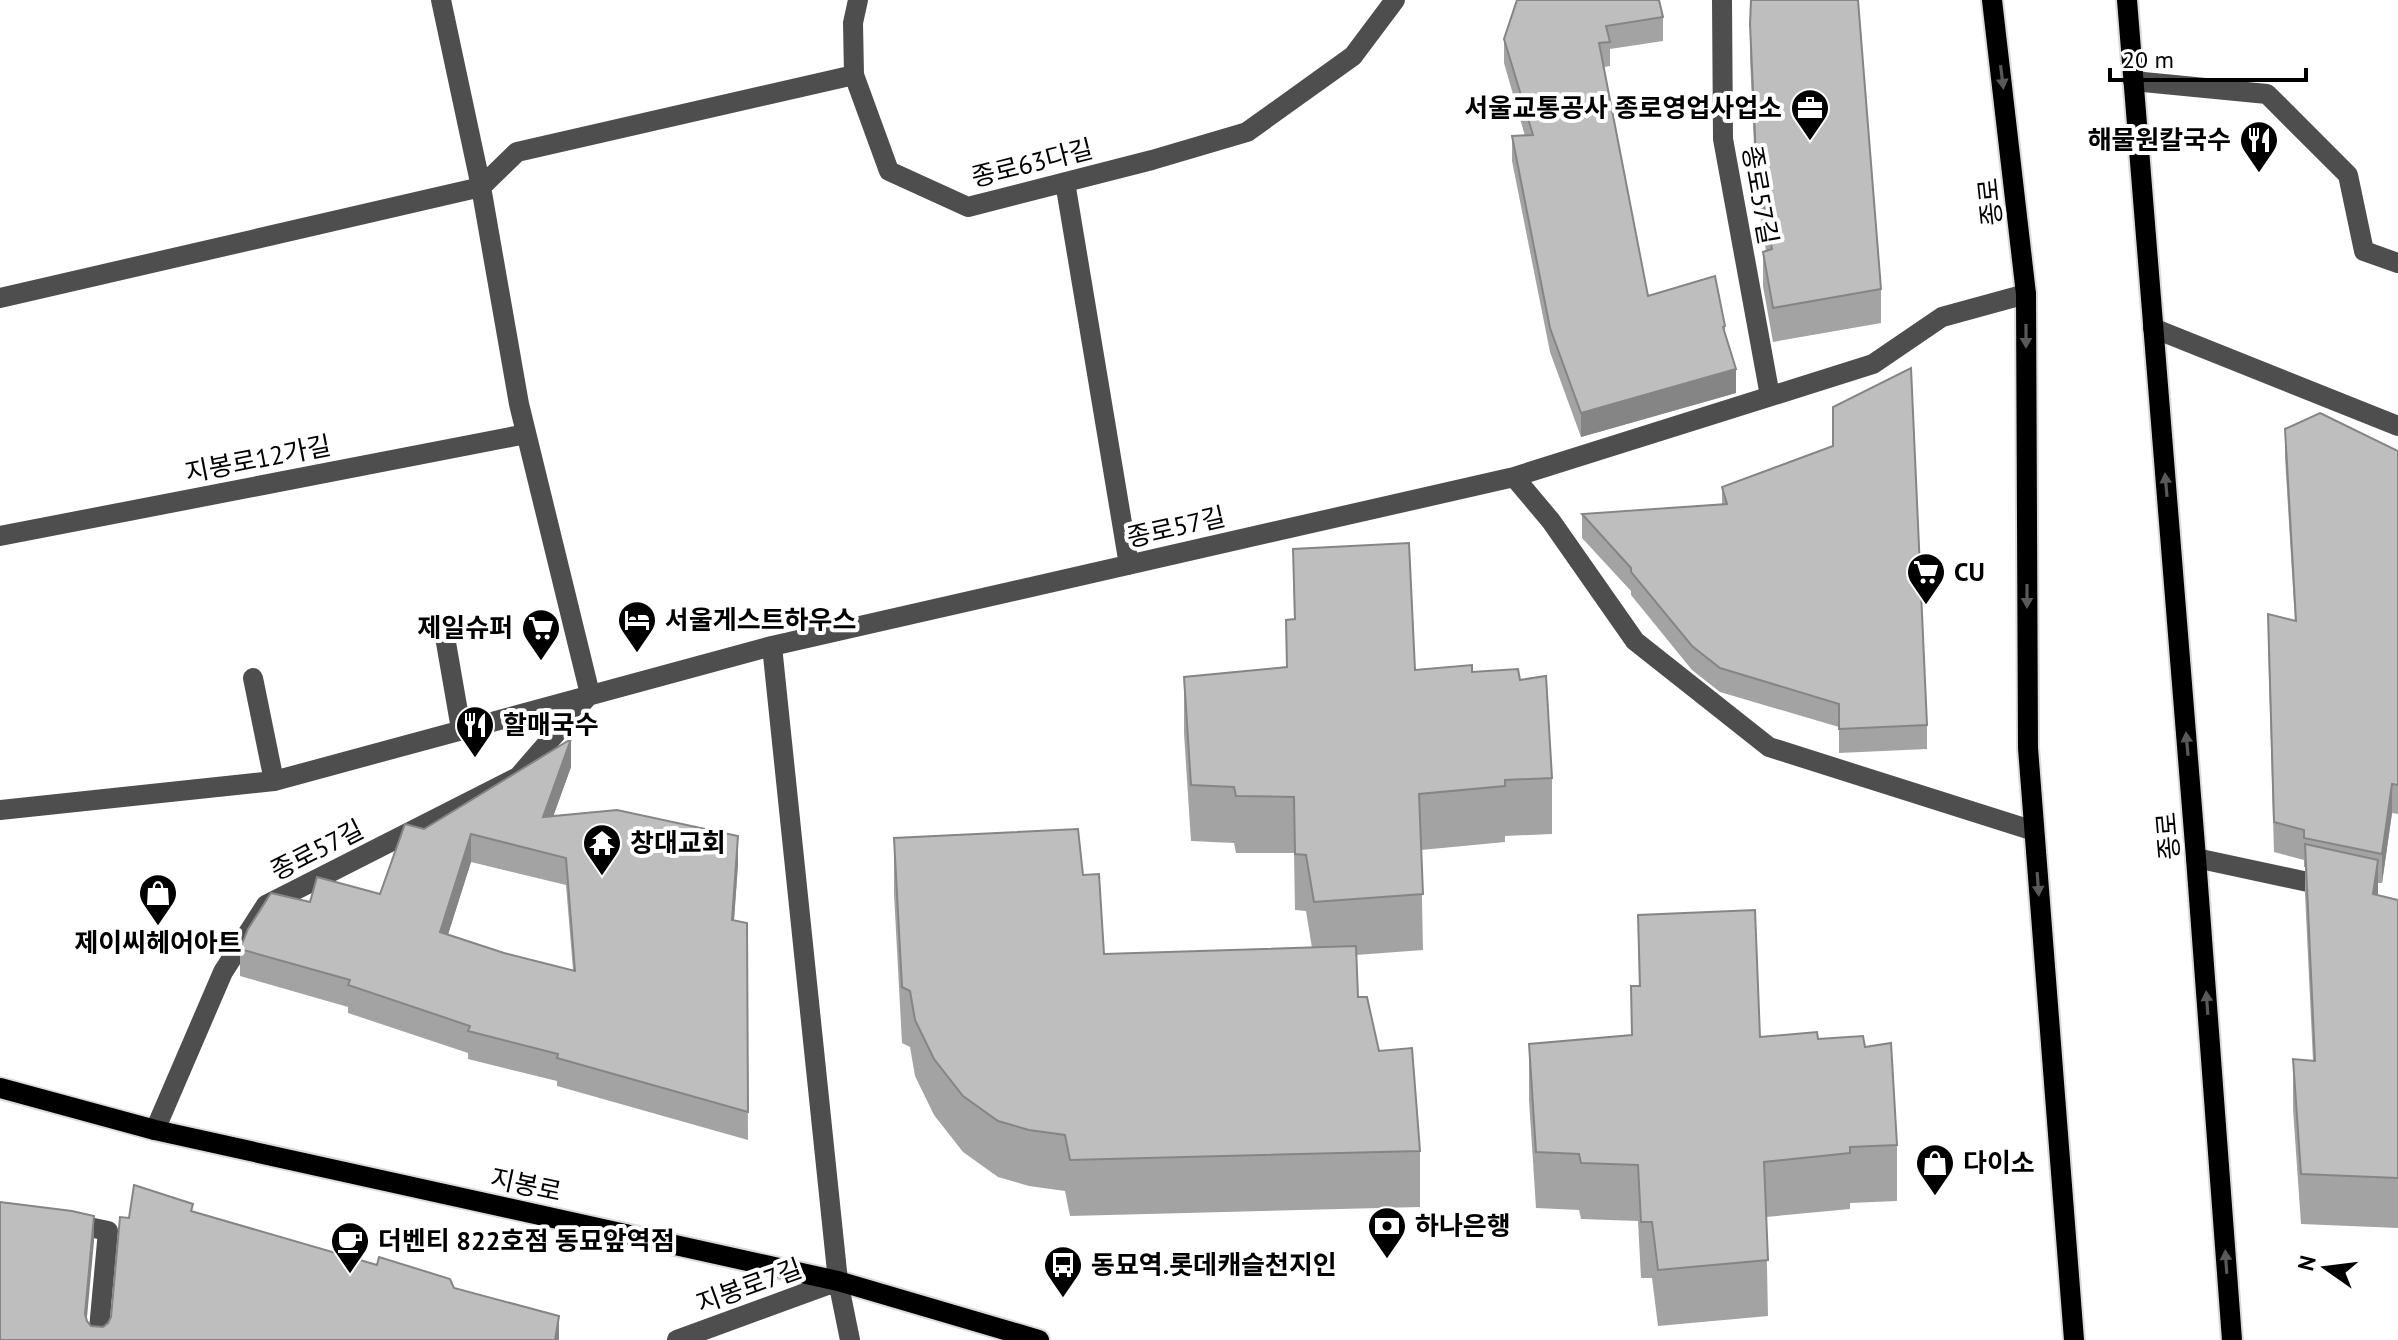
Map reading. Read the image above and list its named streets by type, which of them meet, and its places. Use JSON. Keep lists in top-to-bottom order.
{
  "streets": {
    "main road": ["종로", "지봉로"],
    "street": [
      "종로63다길",
      "종로57길",
      "지봉로12가길",
      "지봉로7길"
    ]
  },
  "crossings": [
    ["종로57길", "종로"],
    ["종로57길", "지봉로"],
    ["지봉로", "지봉로7길"]
  ],
  "places": {
    "office": ["서울교통공사 종로영업사업소"],
    "restaurant": ["해물원칼국수", "할매국수"],
    "supermarket": ["CU", "제일슈퍼"],
    "hotel": ["서울게스트하우스"],
    "temple": ["창대교회"],
    "shop": ["제이씨헤어아트", "다이소"],
    "bank": ["하나은행"],
    "cafe": ["더벤티 822호점 동묘앞역점"],
    "bus stop": ["동묘역.롯데캐슬천지인"]
  },
  "scale_bar": "20 m",
  "north": "left"
}
